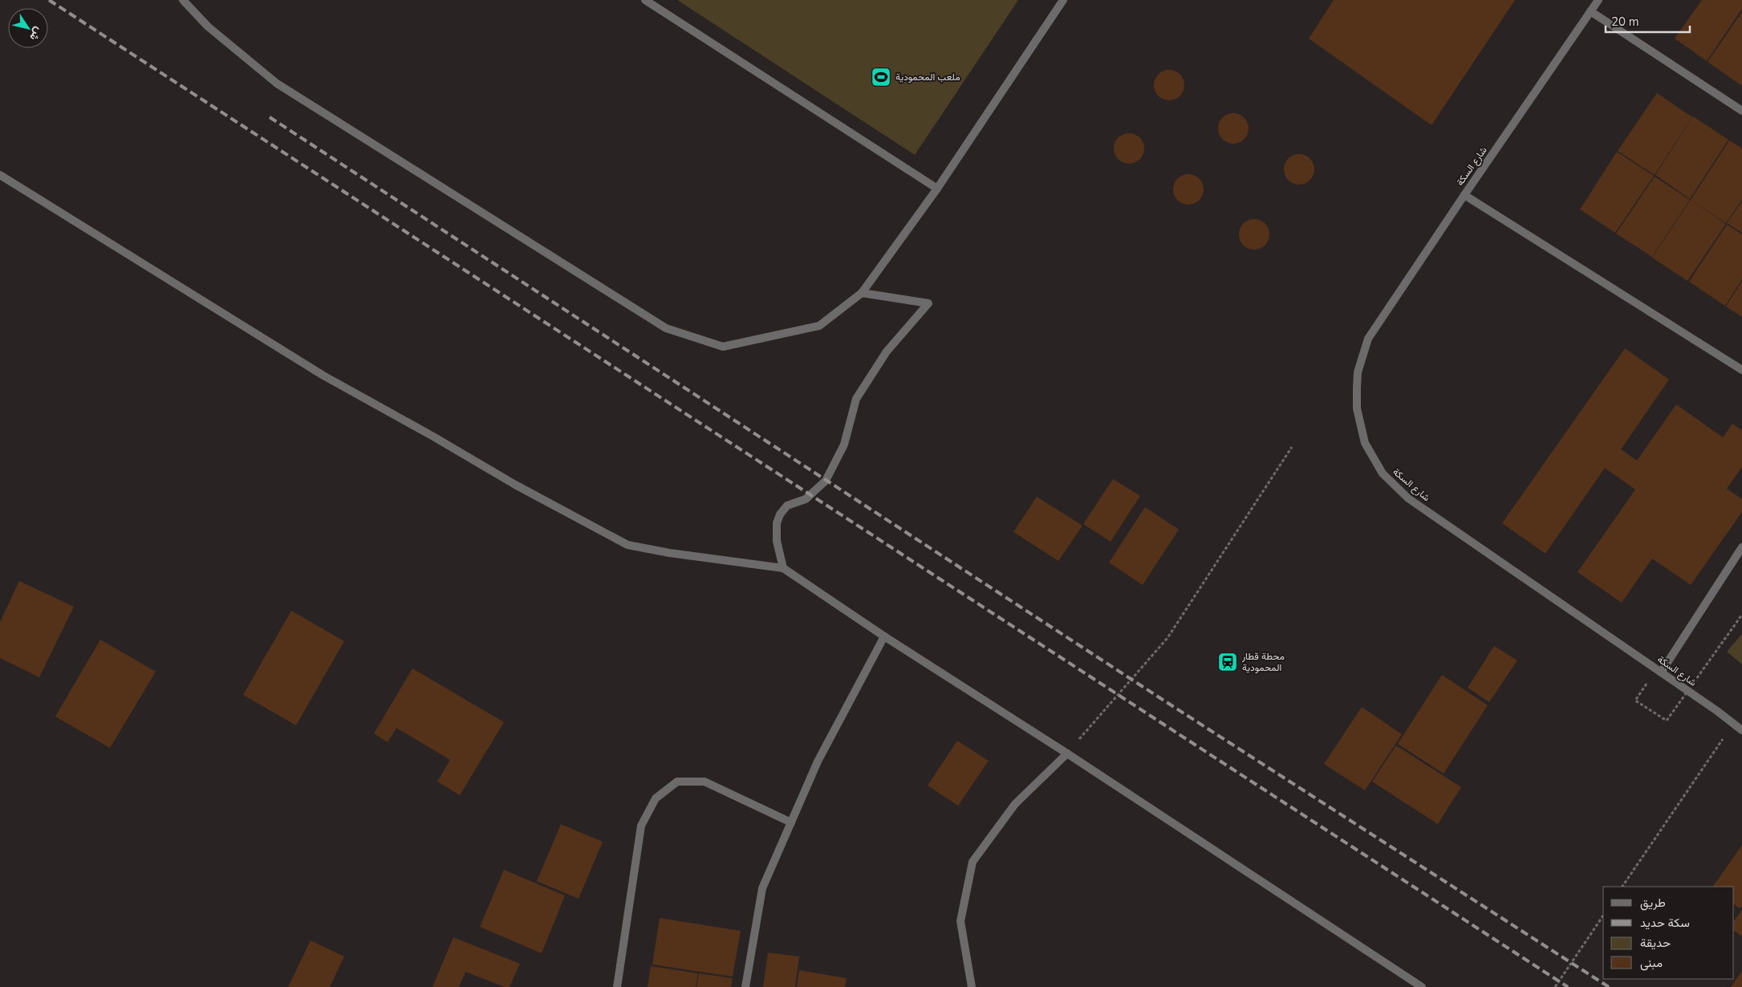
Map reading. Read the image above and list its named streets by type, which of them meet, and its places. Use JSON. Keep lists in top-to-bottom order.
{
  "streets": {
    "street": ["شارع السكة"]
  },
  "places": {
    "sports": ["ملعب المحمودية"],
    "station": ["محطة قطار المحمودية"]
  },
  "legend": [
    "طريق",
    "سكة حديد",
    "حديقة",
    "مبنى"
  ],
  "scale_bar": "20 m",
  "north": "bottom right"
}
